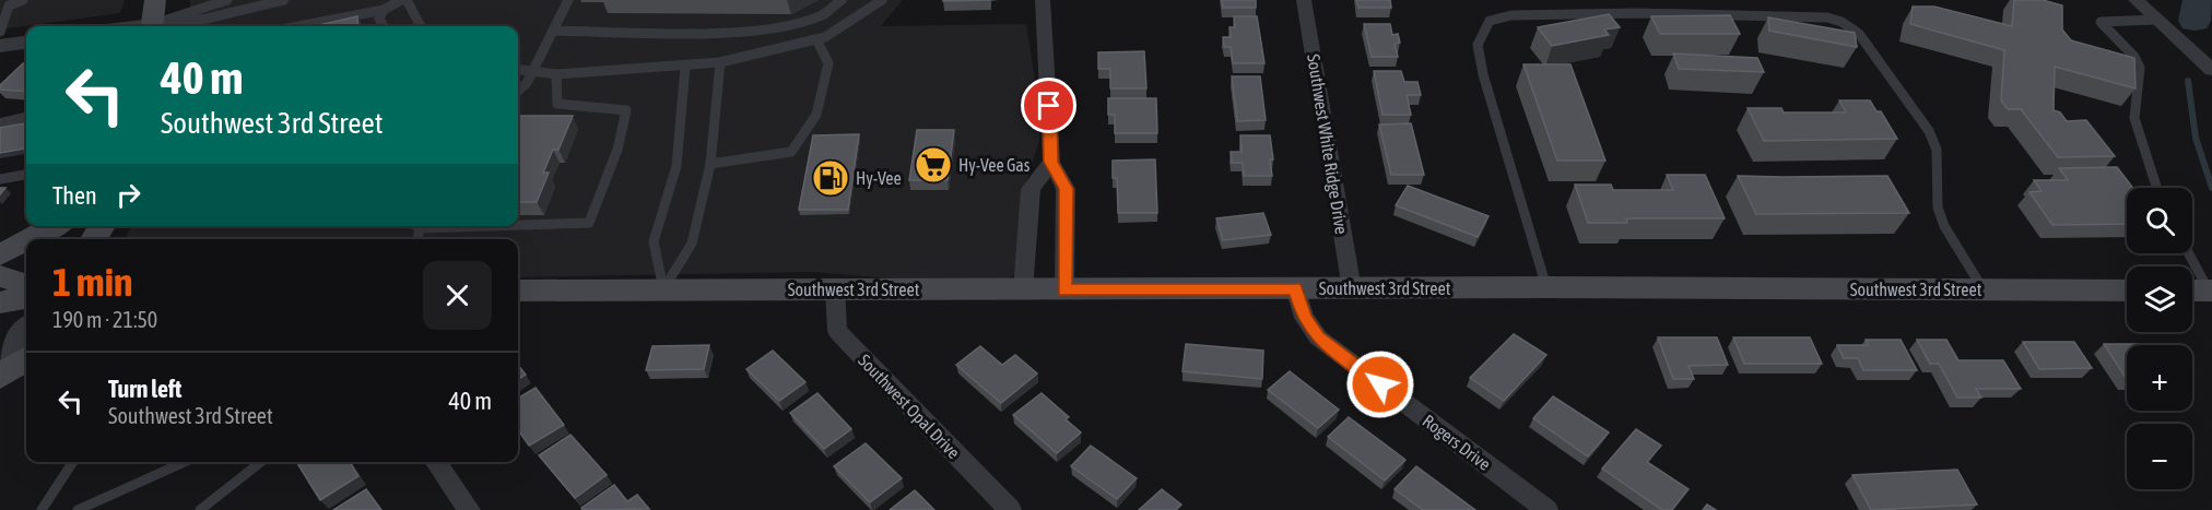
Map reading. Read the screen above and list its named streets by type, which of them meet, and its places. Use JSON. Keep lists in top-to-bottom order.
{
  "streets": {
    "main road": ["Southwest 3rd Street"],
    "street": ["Southwest White Ridge Drive", "Southwest Opal Drive", "Rogers Drive"]
  },
  "crossings": [
    ["Southwest White Ridge Drive", "Southwest 3rd Street"],
    ["Southwest 3rd Street", "Southwest Opal Drive"],
    ["Southwest 3rd Street", "Rogers Drive"]
  ],
  "places": {
    "supermarket": ["Hy-Vee Gas"],
    "fuel station": ["Hy-Vee"]
  },
  "page": {
    "turn": ["40 m", "Southwest 3rd Street"],
    "then": "Then",
    "map_buttons": ["+", "−"],
    "heading": ["1 min", "190 m · 21:50"],
    "list": [
      {
        "name": "Turn left",
        "note": "Southwest 3rd Street",
        "value": "40 m"
      }
    ]
  }
}
